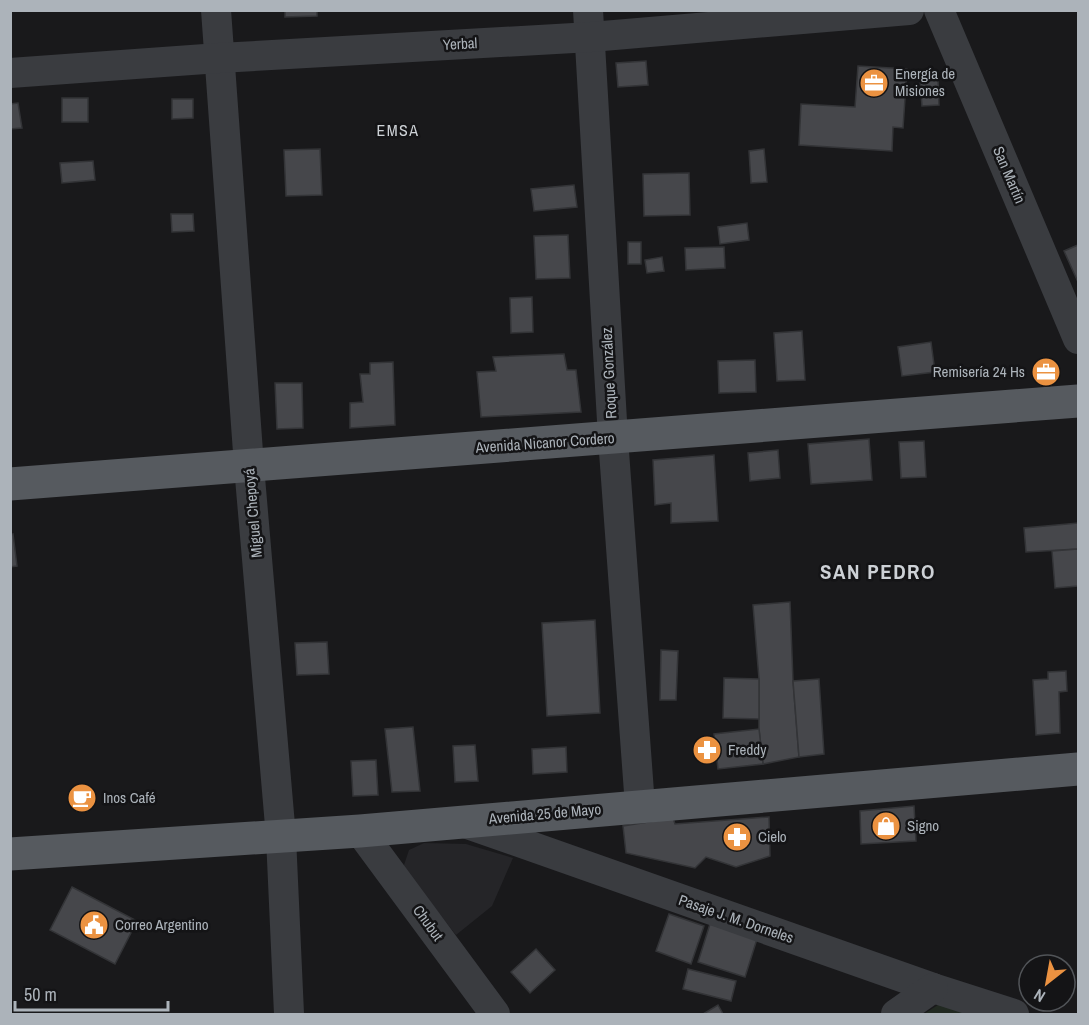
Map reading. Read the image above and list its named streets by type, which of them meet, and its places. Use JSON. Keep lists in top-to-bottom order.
{
  "streets": {
    "main road": ["Avenida Nicanor Cordero", "Avenida 25 de Mayo"],
    "street": [
      "Yerbal",
      "San Martín",
      "Roque González",
      "Miguel Chepoyá",
      "Pasaje J. M. Dorneles",
      "Chubut"
    ]
  },
  "crossings": [
    ["Yerbal", "Roque González"],
    ["Yerbal", "Miguel Chepoyá"],
    ["Roque González", "Avenida Nicanor Cordero"],
    ["Roque González", "Avenida 25 de Mayo"],
    ["Avenida Nicanor Cordero", "Miguel Chepoyá"],
    ["Miguel Chepoyá", "Avenida 25 de Mayo"],
    ["Avenida 25 de Mayo", "Pasaje J. M. Dorneles"],
    ["Avenida 25 de Mayo", "Chubut"]
  ],
  "districts": ["EMSA", "SAN PEDRO"],
  "places": {
    "office": ["Energía de Misiones", "Remisería 24 Hs"],
    "pharmacy": ["Freddy", "Cielo"],
    "cafe": ["Inos Café"],
    "shop": ["Signo"],
    "public building": ["Correo Argentino"]
  },
  "scale_bar": "50 m",
  "north": "bottom left"
}
